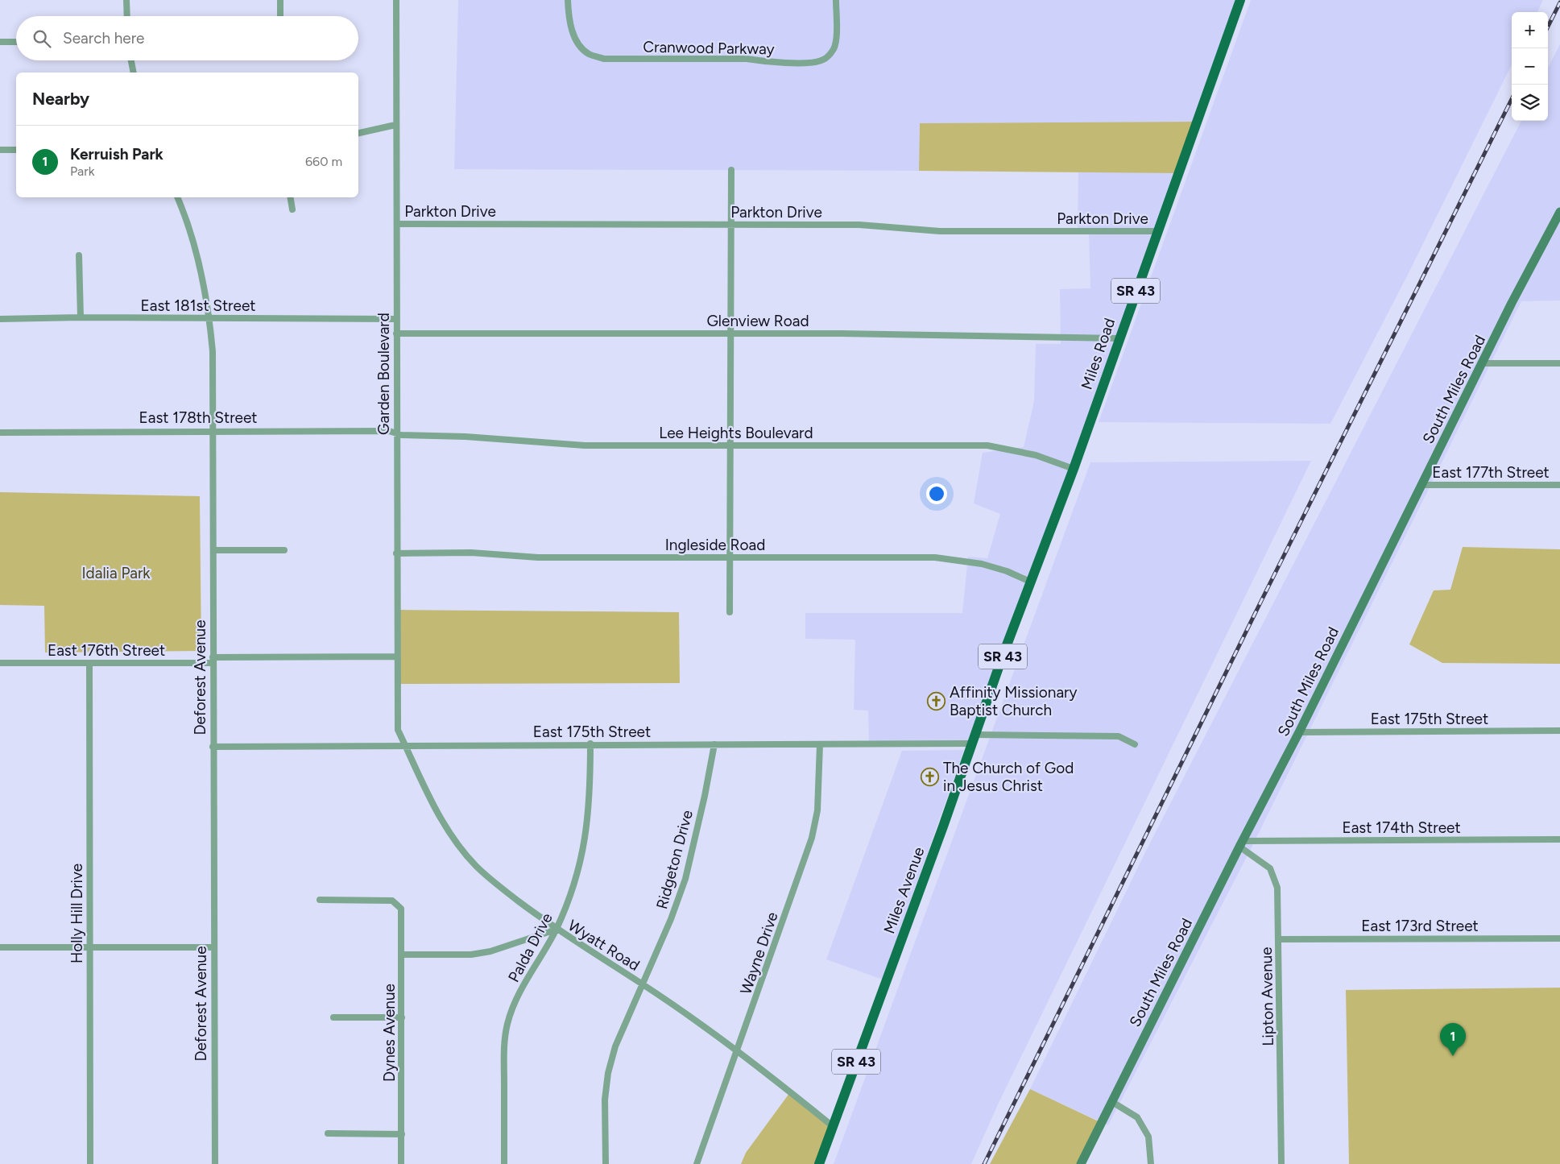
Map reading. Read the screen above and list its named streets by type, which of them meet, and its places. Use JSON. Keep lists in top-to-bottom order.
{
  "streets": {
    "main road": ["SR 43", "Miles Road", "Miles Avenue"],
    "street": [
      "Cranwood Parkway",
      "Parkton Drive",
      "East 181st Street",
      "Glenview Road",
      "Garden Boulevard",
      "South Miles Road",
      "East 178th Street",
      "Lee Heights Boulevard",
      "East 177th Street",
      "Ingleside Road",
      "East 176th Street",
      "Deforest Avenue",
      "East 175th Street",
      "East 174th Street",
      "Ridgeton Drive",
      "Holly Hill Drive",
      "East 173rd Street",
      "Wyatt Road",
      "Palda Drive",
      "Wayne Drive",
      "Lipton Avenue",
      "Dynes Avenue"
    ]
  },
  "crossings": [
    ["Parkton Drive", "Miles Road"],
    ["Parkton Drive", "Garden Boulevard"],
    ["East 181st Street", "Garden Boulevard"],
    ["East 181st Street", "Deforest Avenue"],
    ["Glenview Road", "Miles Road"],
    ["Glenview Road", "Garden Boulevard"],
    ["Miles Road", "Lee Heights Boulevard"],
    ["Miles Road", "Ingleside Road"],
    ["Miles Road", "Miles Avenue"],
    ["Garden Boulevard", "East 178th Street"],
    ["Garden Boulevard", "Lee Heights Boulevard"],
    ["Garden Boulevard", "Ingleside Road"],
    ["Garden Boulevard", "East 176th Street"],
    ["Garden Boulevard", "East 175th Street"],
    ["Garden Boulevard", "Wyatt Road"],
    ["South Miles Road", "East 177th Street"],
    ["South Miles Road", "East 175th Street"],
    ["South Miles Road", "East 174th Street"],
    ["South Miles Road", "Lipton Avenue"],
    ["East 178th Street", "Lee Heights Boulevard"],
    ["East 178th Street", "Deforest Avenue"],
    ["East 176th Street", "Deforest Avenue"],
    ["East 176th Street", "Holly Hill Drive"],
    ["Deforest Avenue", "East 175th Street"],
    ["East 175th Street", "Ridgeton Drive"],
    ["East 175th Street", "Miles Avenue"],
    ["East 175th Street", "Wyatt Road"],
    ["East 175th Street", "Palda Drive"],
    ["East 175th Street", "Wayne Drive"],
    ["East 174th Street", "Lipton Avenue"],
    ["Ridgeton Drive", "Wyatt Road"],
    ["Miles Avenue", "Wyatt Road"],
    ["East 173rd Street", "Lipton Avenue"],
    ["Wyatt Road", "Palda Drive"],
    ["Wyatt Road", "Wayne Drive"]
  ],
  "parks": ["Idalia Park"],
  "places": {
    "church": ["Affinity Missionary Baptist Church", "The Church of God in Jesus Christ"]
  },
  "page": {
    "map_buttons": ["+", "−"],
    "search": "Search here",
    "heading": "Nearby",
    "list": [
      {
        "mark": "1",
        "name": "Kerruish Park",
        "note": "Park",
        "value": "660 m"
      }
    ],
    "pins": "1"
  }
}
